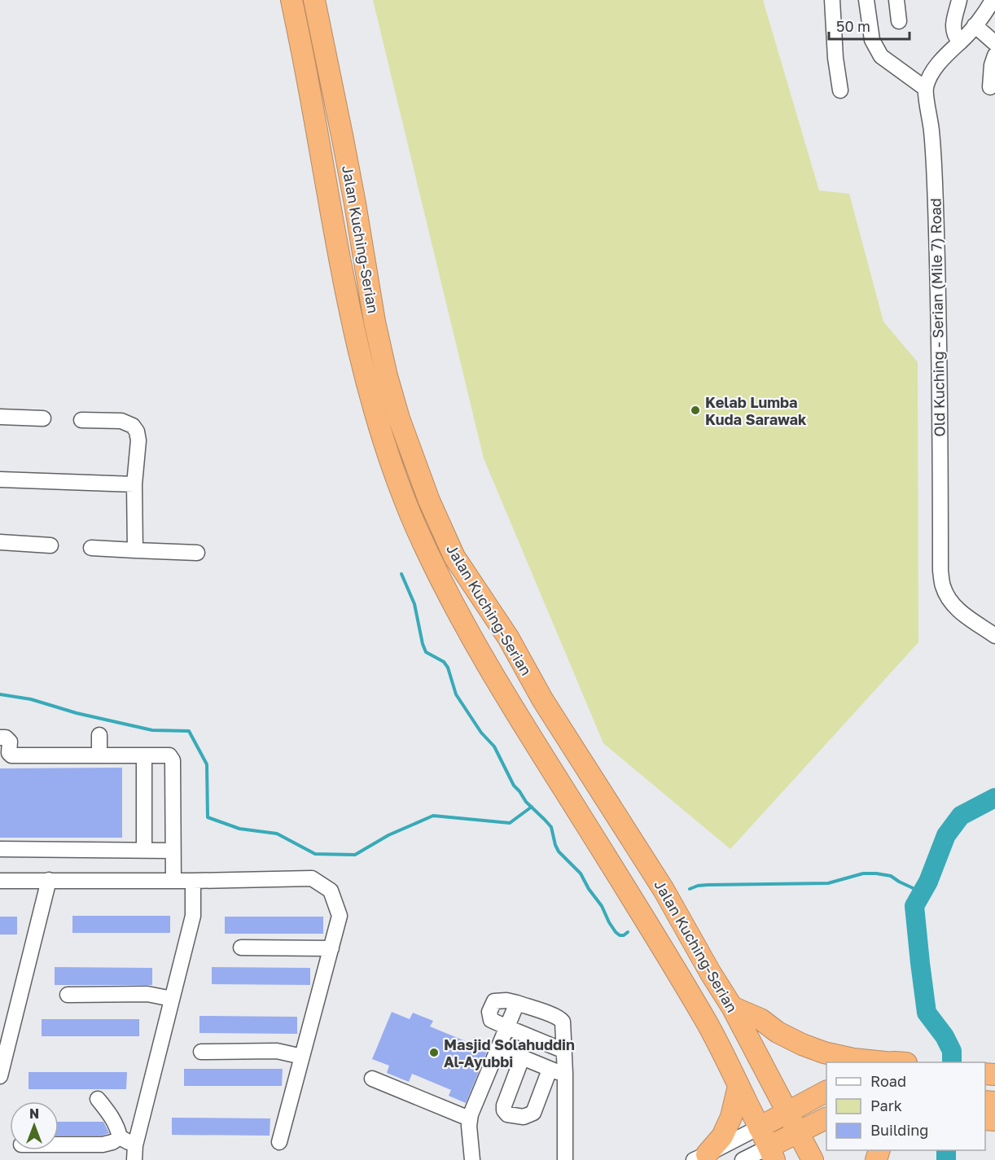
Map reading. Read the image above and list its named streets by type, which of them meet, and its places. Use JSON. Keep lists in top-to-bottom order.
{
  "streets": {
    "highway": ["Jalan Kuching-Serian"],
    "street": ["Old Kuching - Serian (Mile 7) Road"]
  },
  "places": ["Kelab Lumba Kuda Sarawak", "Masjid Solahuddin Al-Ayubbi"],
  "legend": ["Road", "Park", "Building"],
  "scale_bar": "50 m",
  "north": "top"
}
